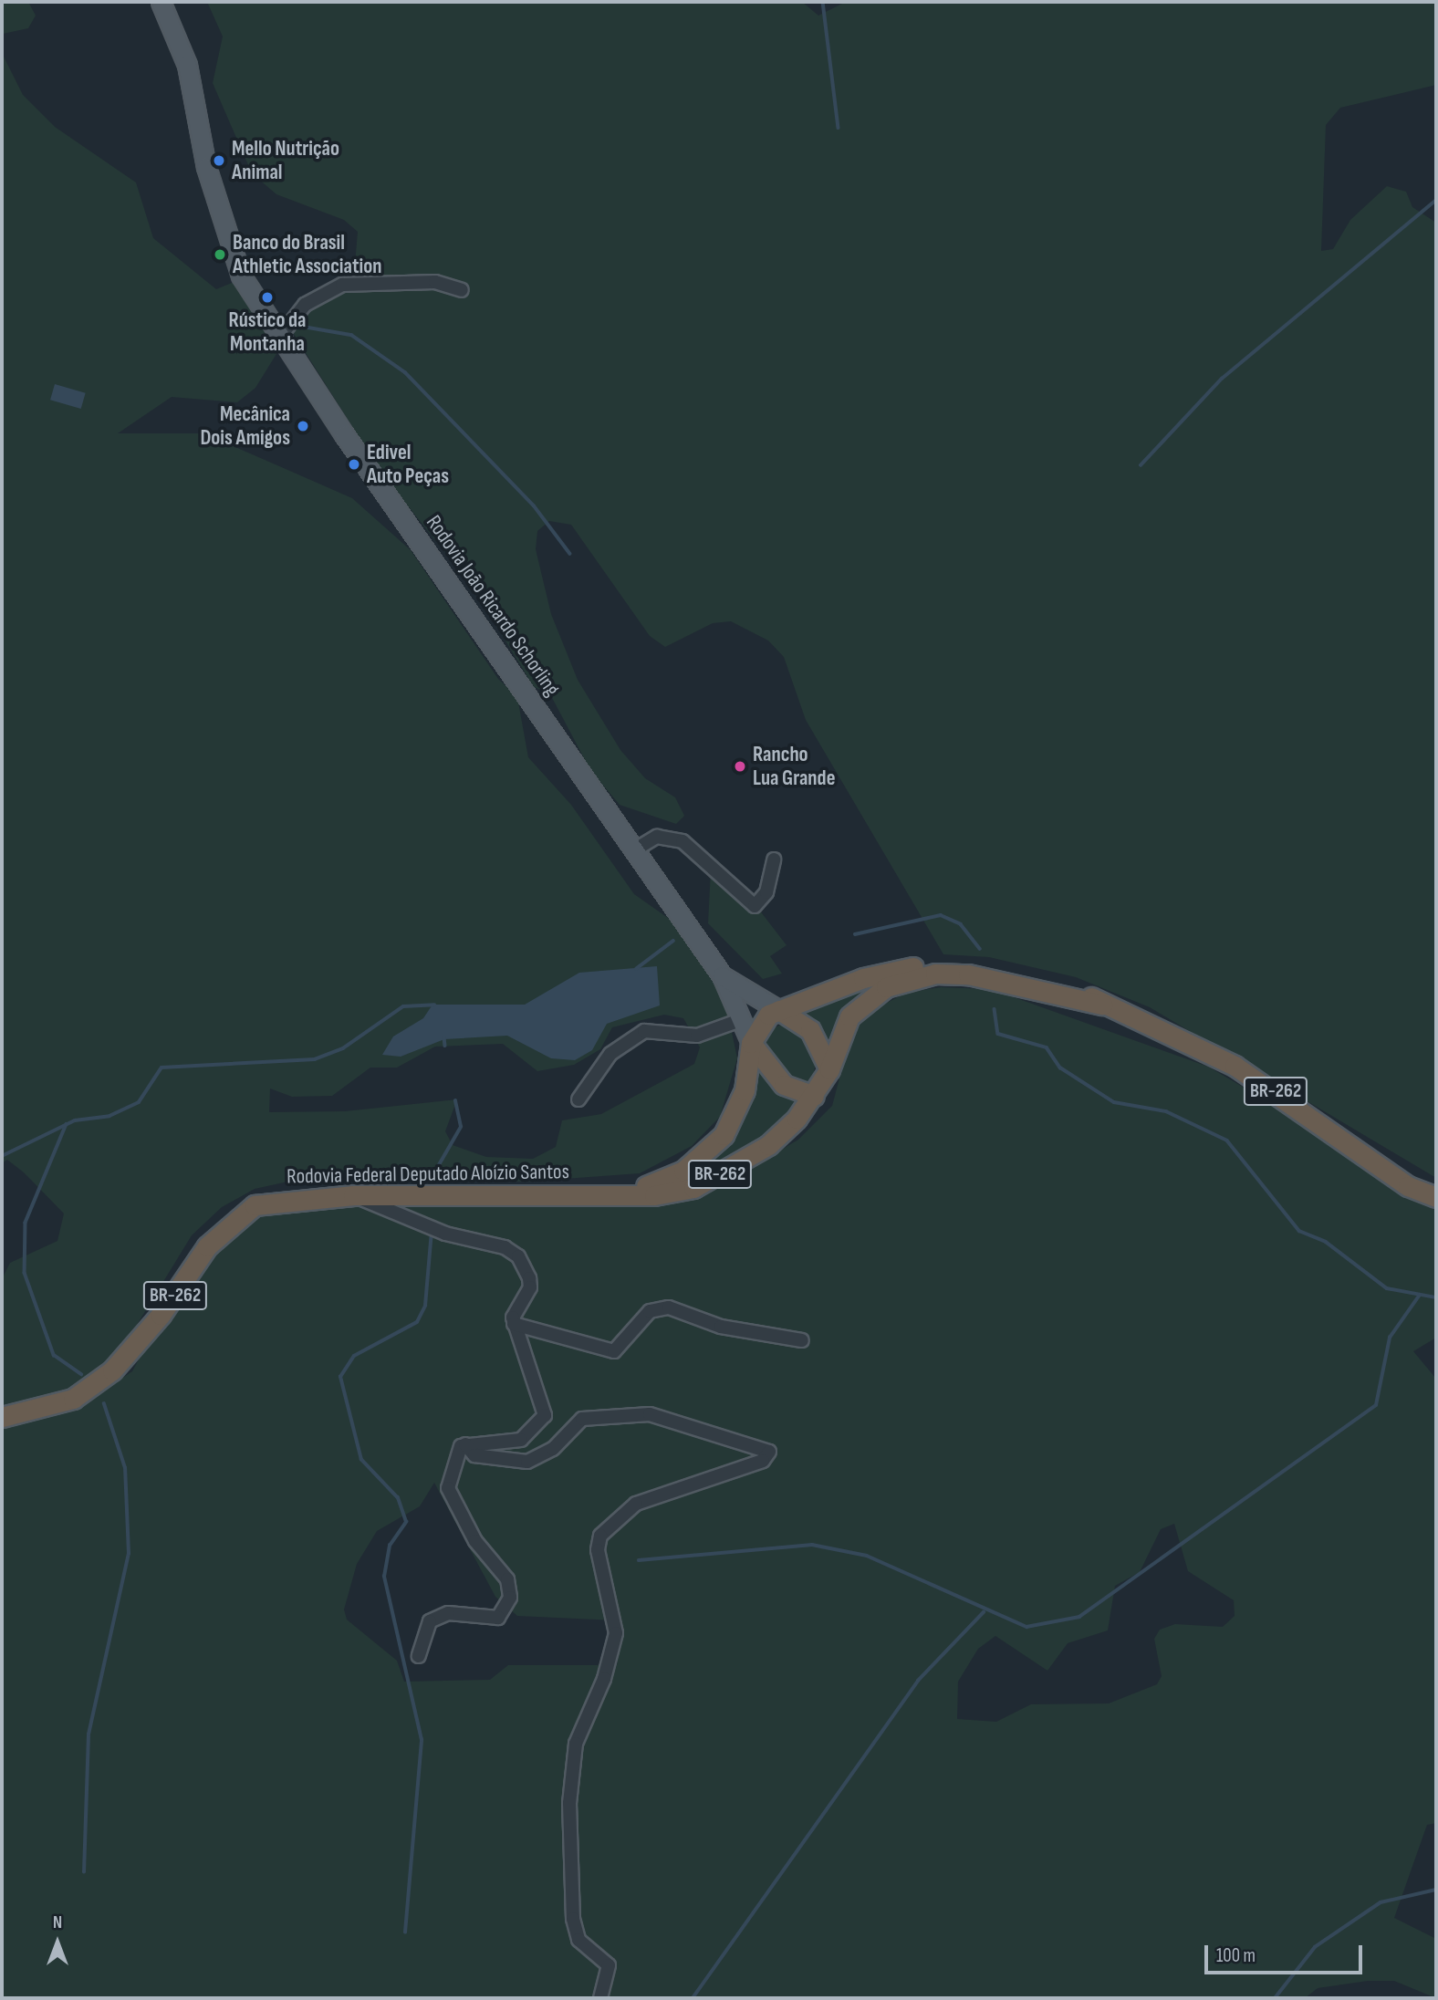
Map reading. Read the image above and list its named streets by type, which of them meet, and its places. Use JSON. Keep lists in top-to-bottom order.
{
  "streets": {
    "highway": ["BR-262", "Rodovia Federal Deputado Aloízio Santos"],
    "main road": ["Rodovia João Ricardo Schorling"]
  },
  "crossings": [
    ["Rodovia João Ricardo Schorling", "Rodovia Federal Deputado Aloízio Santos"]
  ],
  "places": [
    "Mello Nutrição Animal",
    "Banco do Brasil Athletic Association",
    "Rústico da Montanha",
    "Mecânica Dois Amigos",
    "Edivel Auto Peças",
    "Rancho Lua Grande"
  ],
  "scale_bar": "100 m",
  "north": "top"
}
